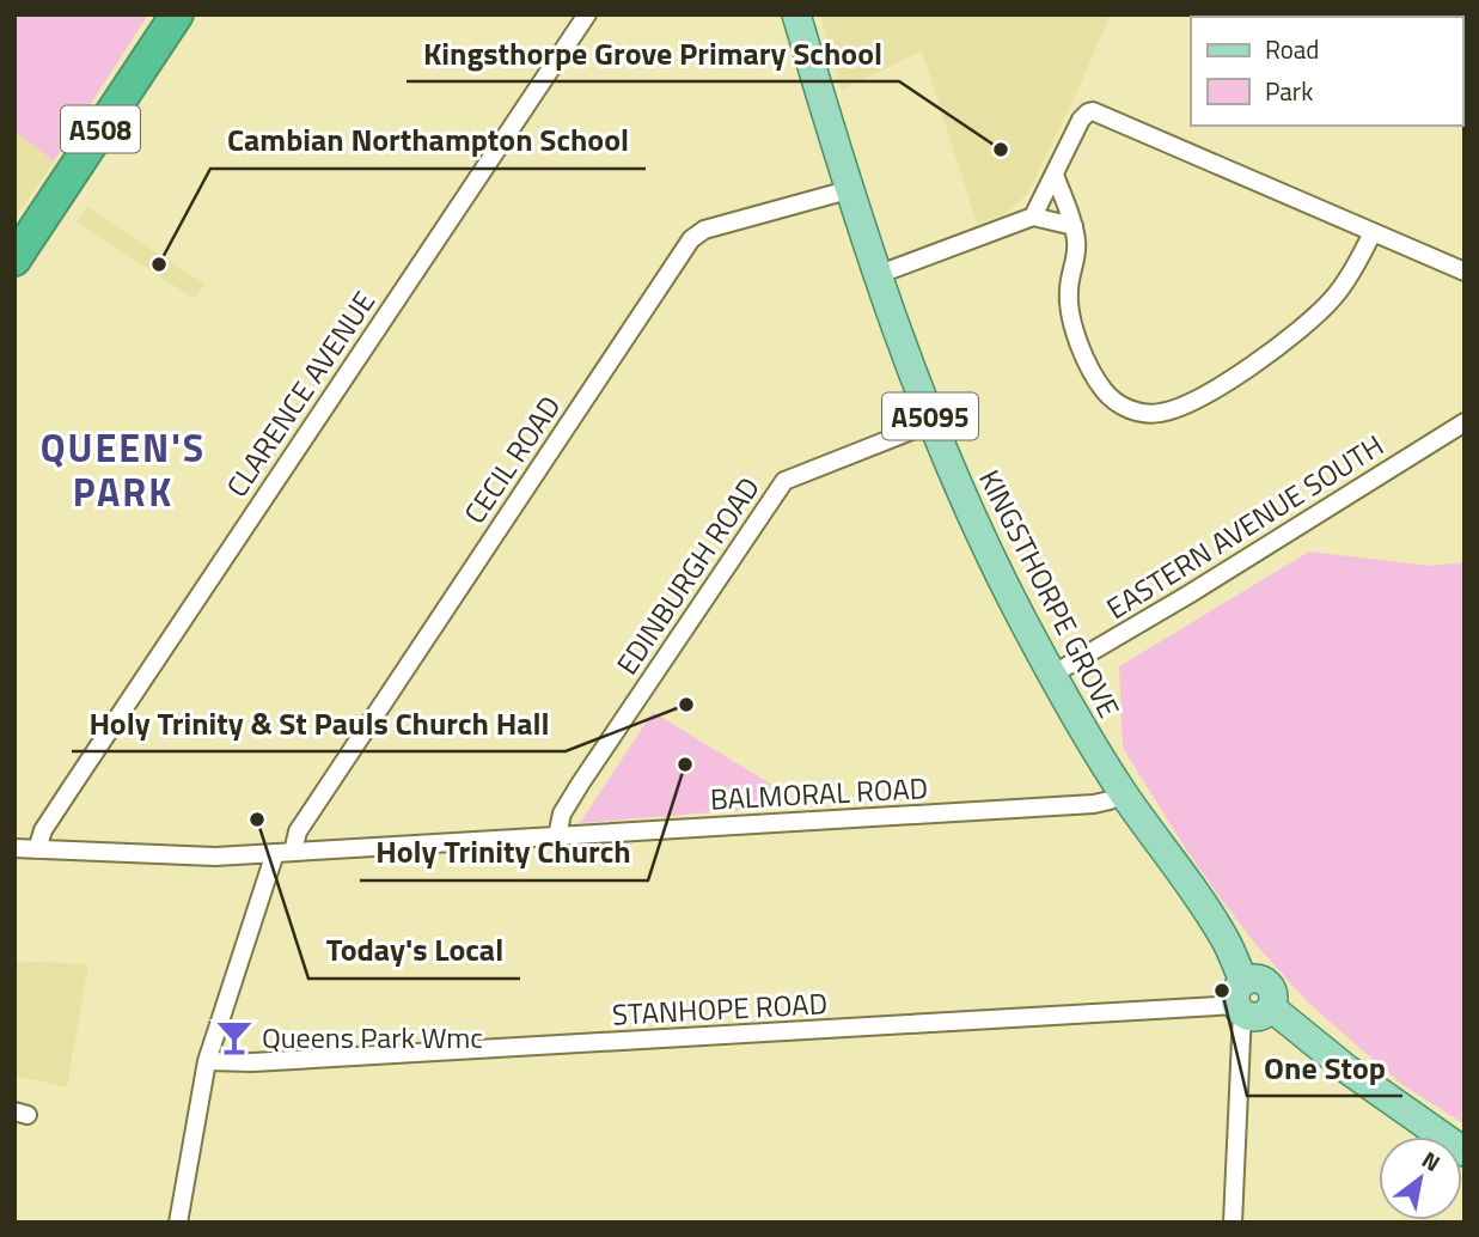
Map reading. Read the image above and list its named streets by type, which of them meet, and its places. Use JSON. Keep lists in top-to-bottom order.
{
  "streets": {
    "highway": ["A508"],
    "main road": ["A5095", "KINGSTHORPE GROVE"],
    "street": [
      "CLARENCE AVENUE",
      "CECIL ROAD",
      "EASTERN AVENUE SOUTH",
      "EDINBURGH ROAD",
      "BALMORAL ROAD",
      "STANHOPE ROAD"
    ]
  },
  "crossings": [
    ["CLARENCE AVENUE", "BALMORAL ROAD"],
    ["CECIL ROAD", "KINGSTHORPE GROVE"],
    ["CECIL ROAD", "BALMORAL ROAD"],
    ["CECIL ROAD", "STANHOPE ROAD"],
    ["EASTERN AVENUE SOUTH", "KINGSTHORPE GROVE"],
    ["EDINBURGH ROAD", "KINGSTHORPE GROVE"],
    ["EDINBURGH ROAD", "BALMORAL ROAD"],
    ["KINGSTHORPE GROVE", "BALMORAL ROAD"],
    ["KINGSTHORPE GROVE", "STANHOPE ROAD"]
  ],
  "districts": ["QUEEN'S PARK"],
  "places": {
    "other": [
      "Kingsthorpe Grove Primary School",
      "Cambian Northampton School",
      "Holy Trinity & St Pauls Church Hall",
      "Holy Trinity Church",
      "Today's Local",
      "One Stop"
    ],
    "bar": ["Queens Park Wmc"]
  },
  "legend": ["Road", "Park"],
  "north": "top right"
}
